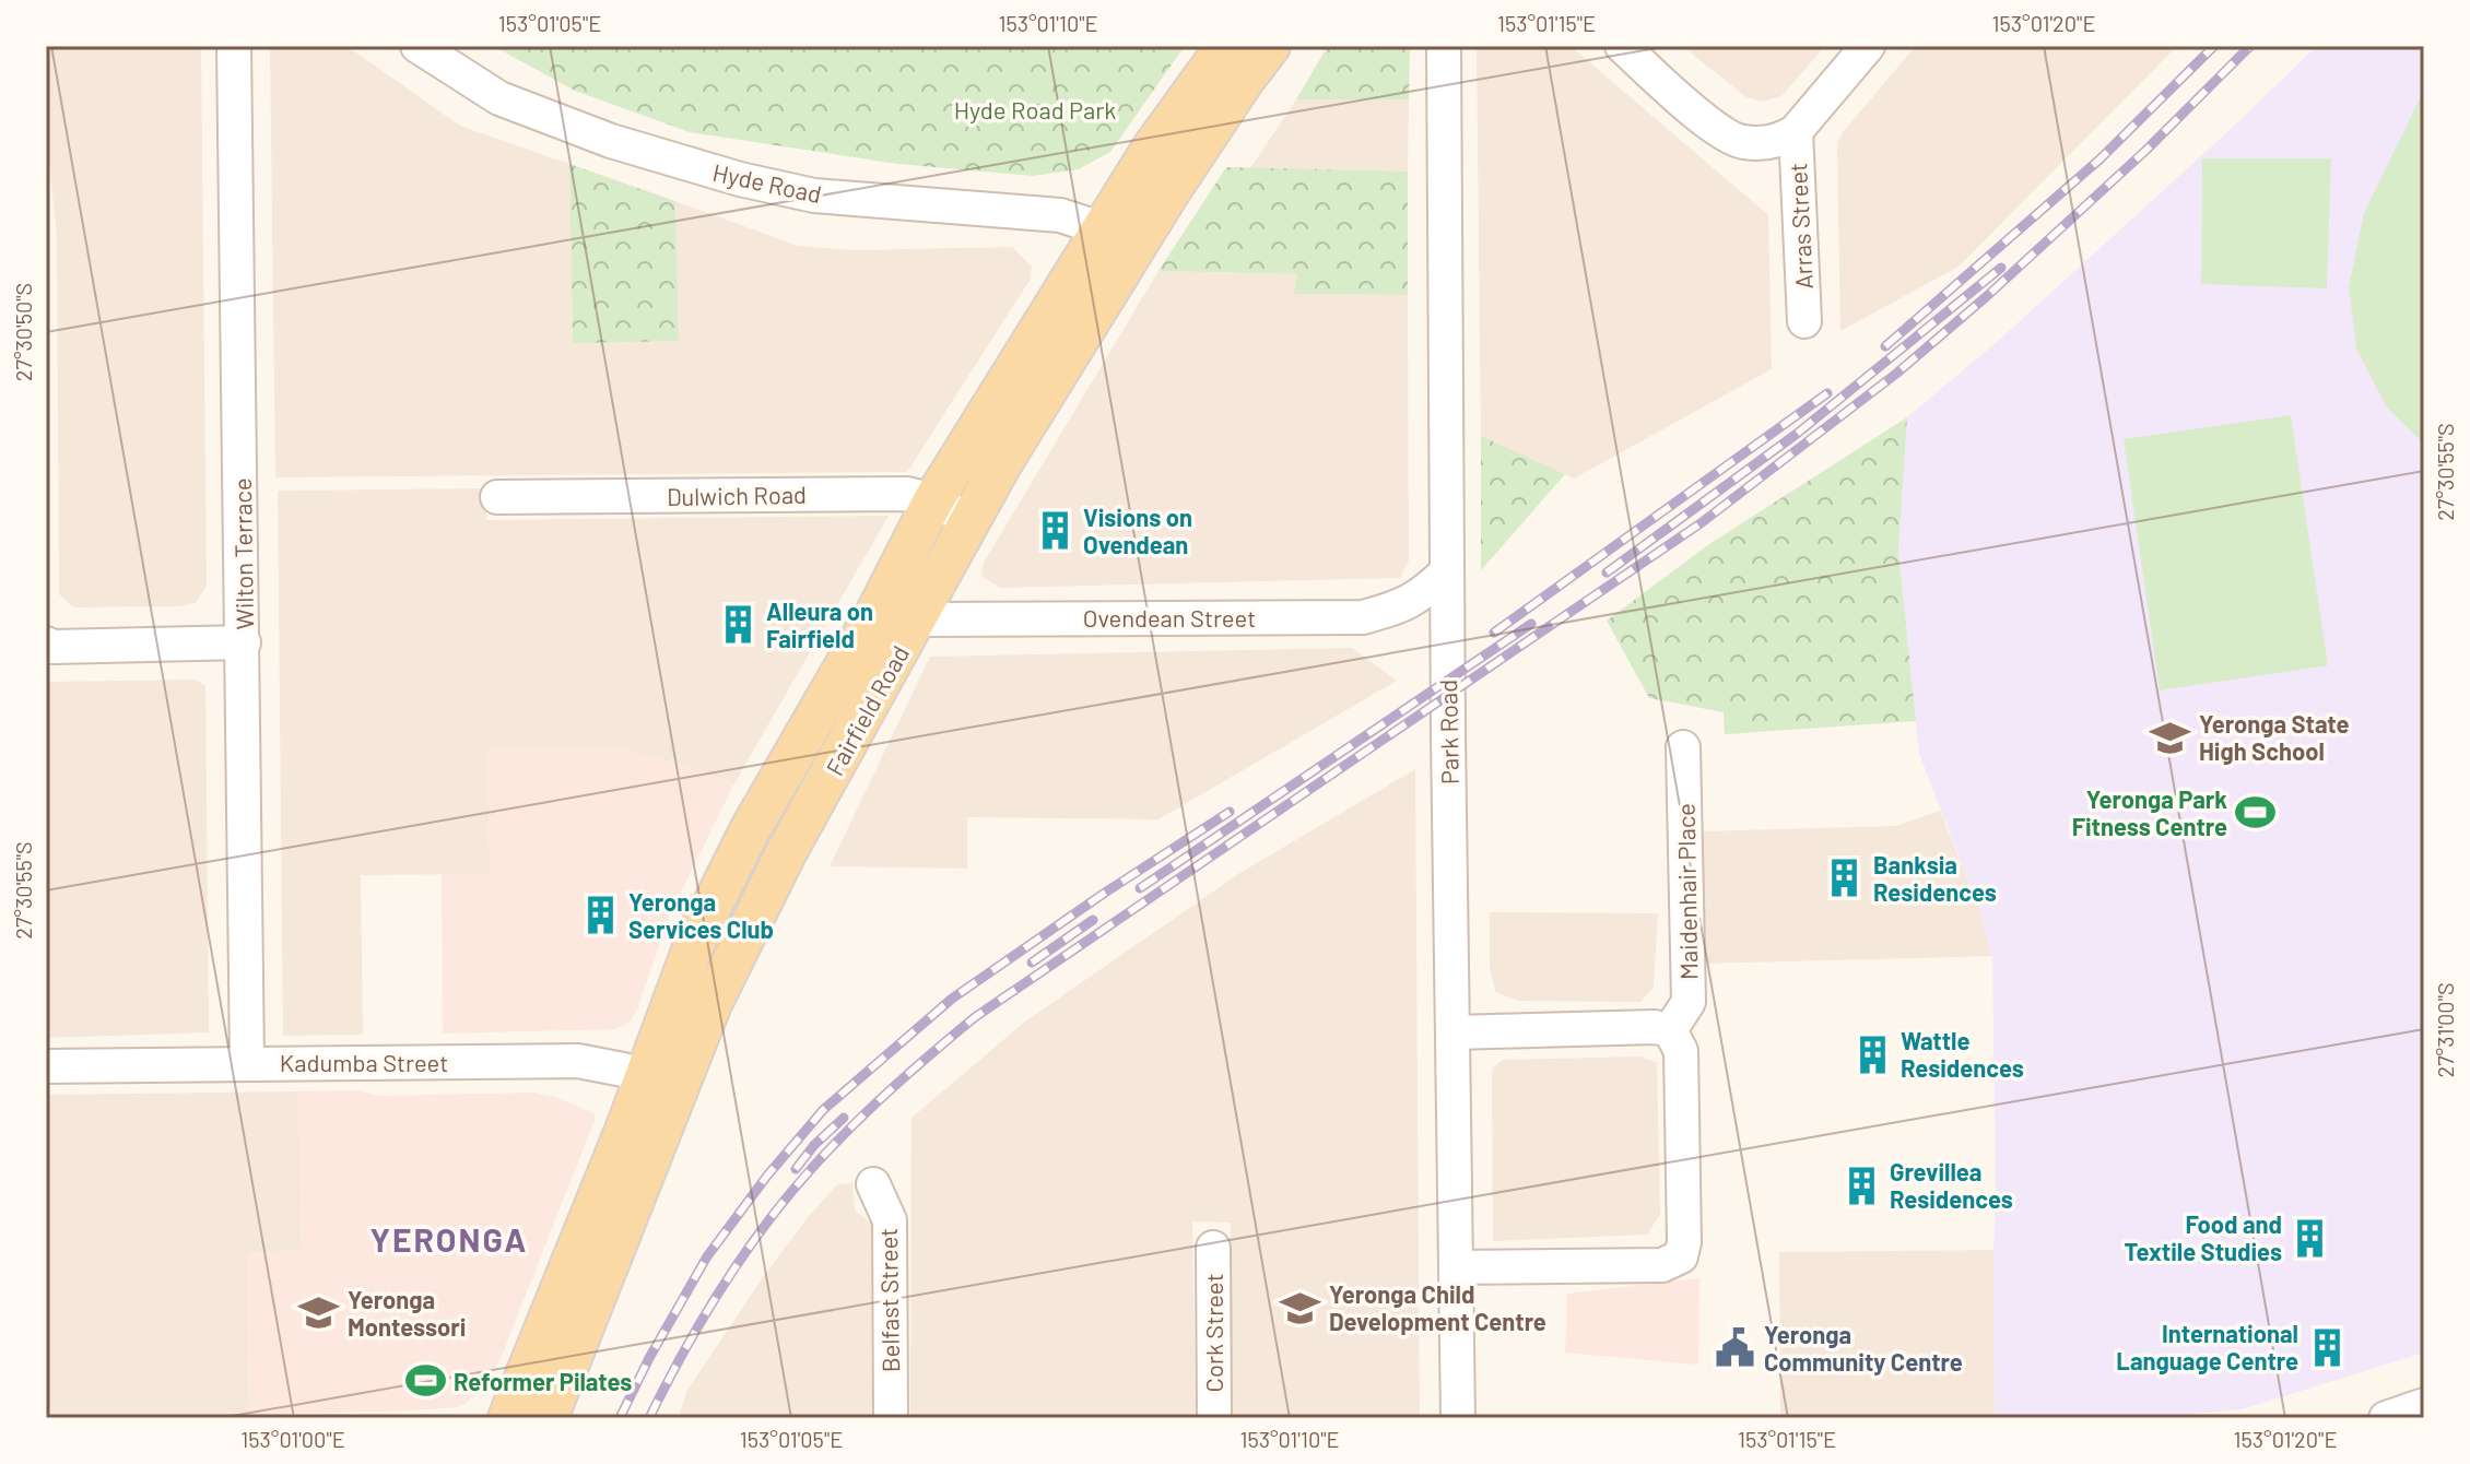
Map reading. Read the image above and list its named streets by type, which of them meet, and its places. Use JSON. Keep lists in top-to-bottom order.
{
  "streets": {
    "main road": ["Fairfield Road"],
    "street": [
      "Hyde Road",
      "Arras Street",
      "Dulwich Road",
      "Wilton Terrace",
      "Ovendean Street",
      "Park Road",
      "Maidenhair Place",
      "Kadumba Street",
      "Belfast Street",
      "Cork Street"
    ]
  },
  "crossings": [
    ["Hyde Road", "Fairfield Road"],
    ["Dulwich Road", "Fairfield Road"],
    ["Wilton Terrace", "Kadumba Street"],
    ["Ovendean Street", "Fairfield Road"],
    ["Ovendean Street", "Park Road"],
    ["Fairfield Road", "Kadumba Street"]
  ],
  "districts": ["YERONGA"],
  "parks": ["Hyde Road Park"],
  "places": {
    "building": [
      "Visions on Ovendean",
      "Alleura on Fairfield",
      "Banksia Residences",
      "Yeronga Services Club",
      "Wattle Residences",
      "Grevillea Residences",
      "Food and Textile Studies",
      "International Language Centre"
    ],
    "school or university": ["Yeronga State High School", "Yeronga Child Development Centre", "Yeronga Montessori"],
    "sports": ["Yeronga Park Fitness Centre", "Reformer Pilates"],
    "public building": ["Yeronga Community Centre"]
  },
  "coordinates": [
    "153°01'05\"E",
    "153°01'10\"E",
    "153°01'15\"E",
    "153°01'20\"E",
    "27°30'50\"S",
    "27°30'55\"S",
    "27°31'00\"S",
    "153°01'00\"E"
  ]
}
